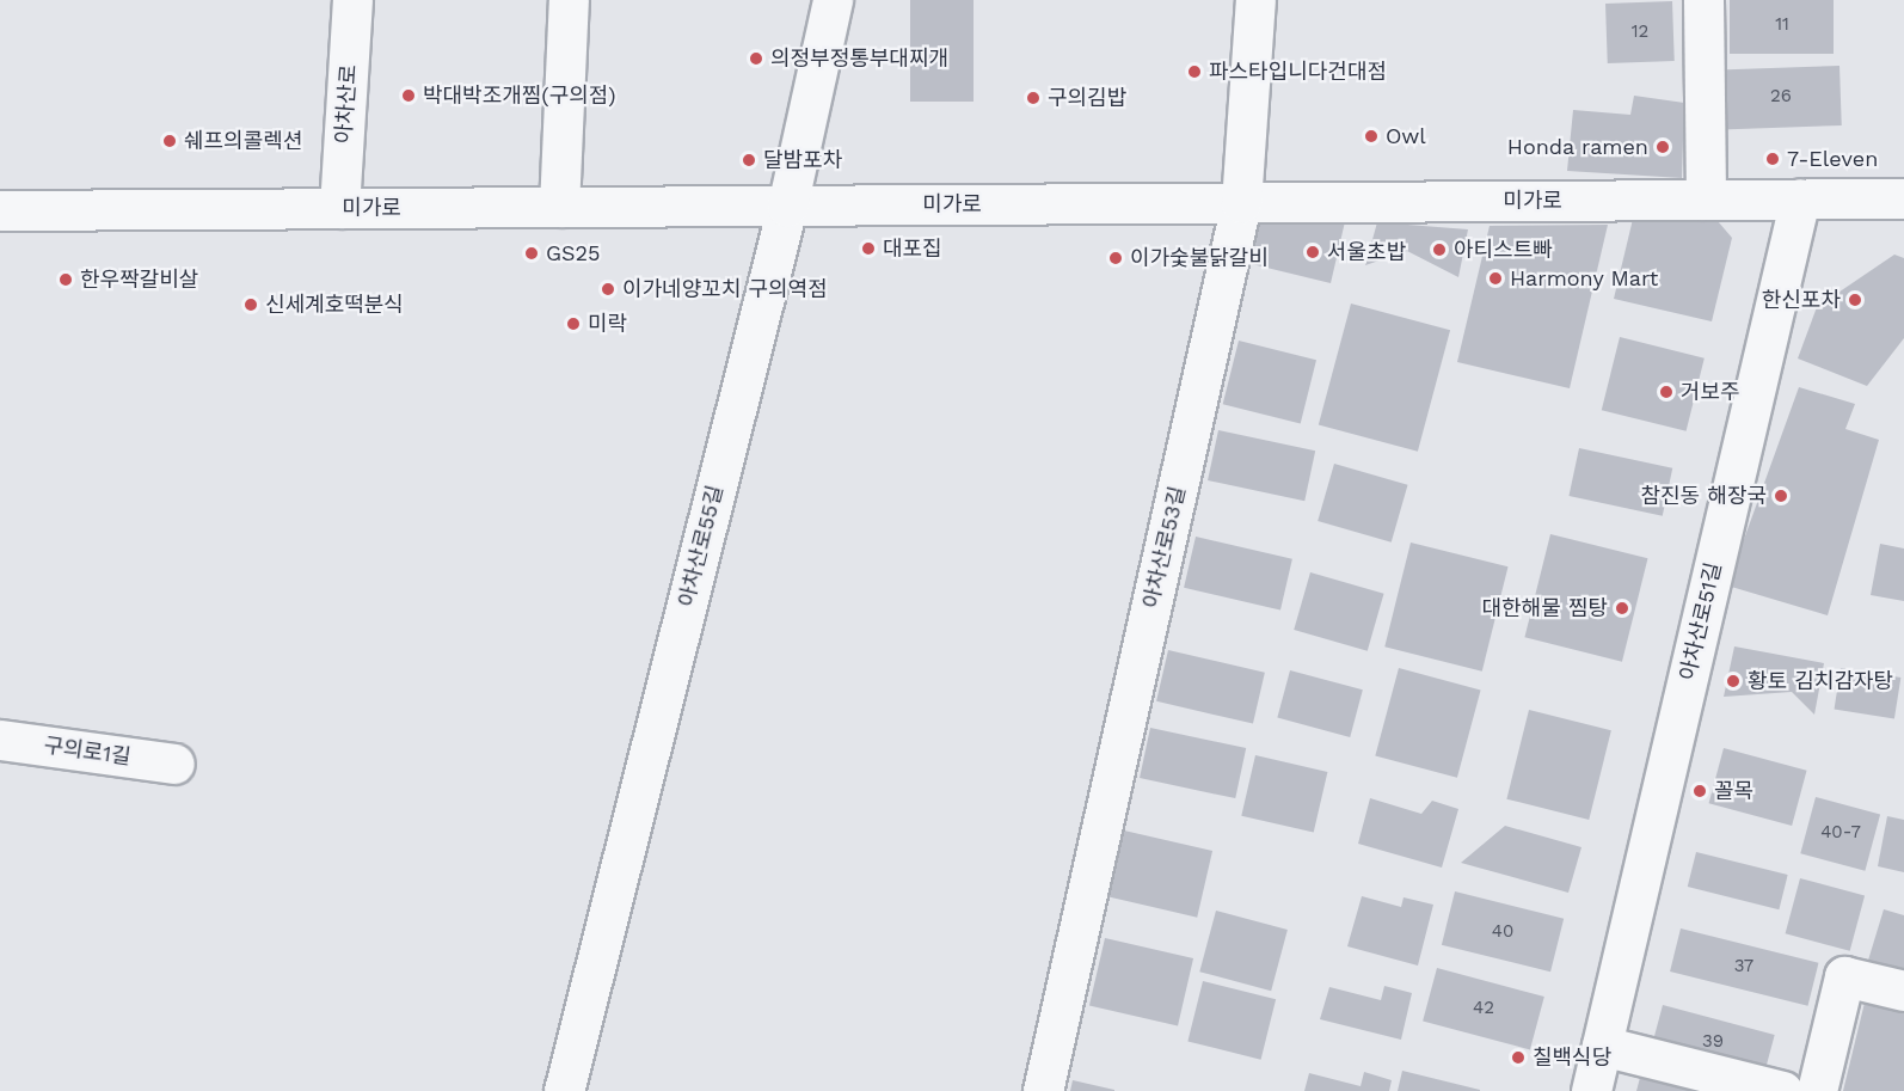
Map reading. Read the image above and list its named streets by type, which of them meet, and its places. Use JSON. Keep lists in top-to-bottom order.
{
  "streets": {
    "street": [
      "아차산로",
      "미가로",
      "아차산로55길",
      "아차산로53길",
      "아차산로51길",
      "구의로1길"
    ]
  },
  "crossings": [
    ["아차산로", "미가로"],
    ["미가로", "아차산로55길"],
    ["미가로", "아차산로53길"],
    ["미가로", "아차산로51길"]
  ],
  "places": [
    "의정부정통부대찌개",
    "파스타입니다건대점",
    "박대박조개찜(구의점)",
    "구의김밥",
    "Owl",
    "쉐프의콜렉션",
    "Honda ramen",
    "7-Eleven",
    "달밤포차",
    "대포집",
    "아티스트빠",
    "서울초밥",
    "GS25",
    "이가숯불닭갈비",
    "Harmony Mart",
    "한우짝갈비살",
    "이가네양꼬치 구의역점",
    "한신포차",
    "신세계호떡분식",
    "미락",
    "거보주",
    "참진동 해장국",
    "대한해물 찜탕",
    "황토 김치감자탕",
    "꼴목",
    "칠백식당"
  ],
  "house_numbers": [
    "11",
    "12",
    "26",
    "40-7",
    "40",
    "37",
    "42",
    "39"
  ]
}
